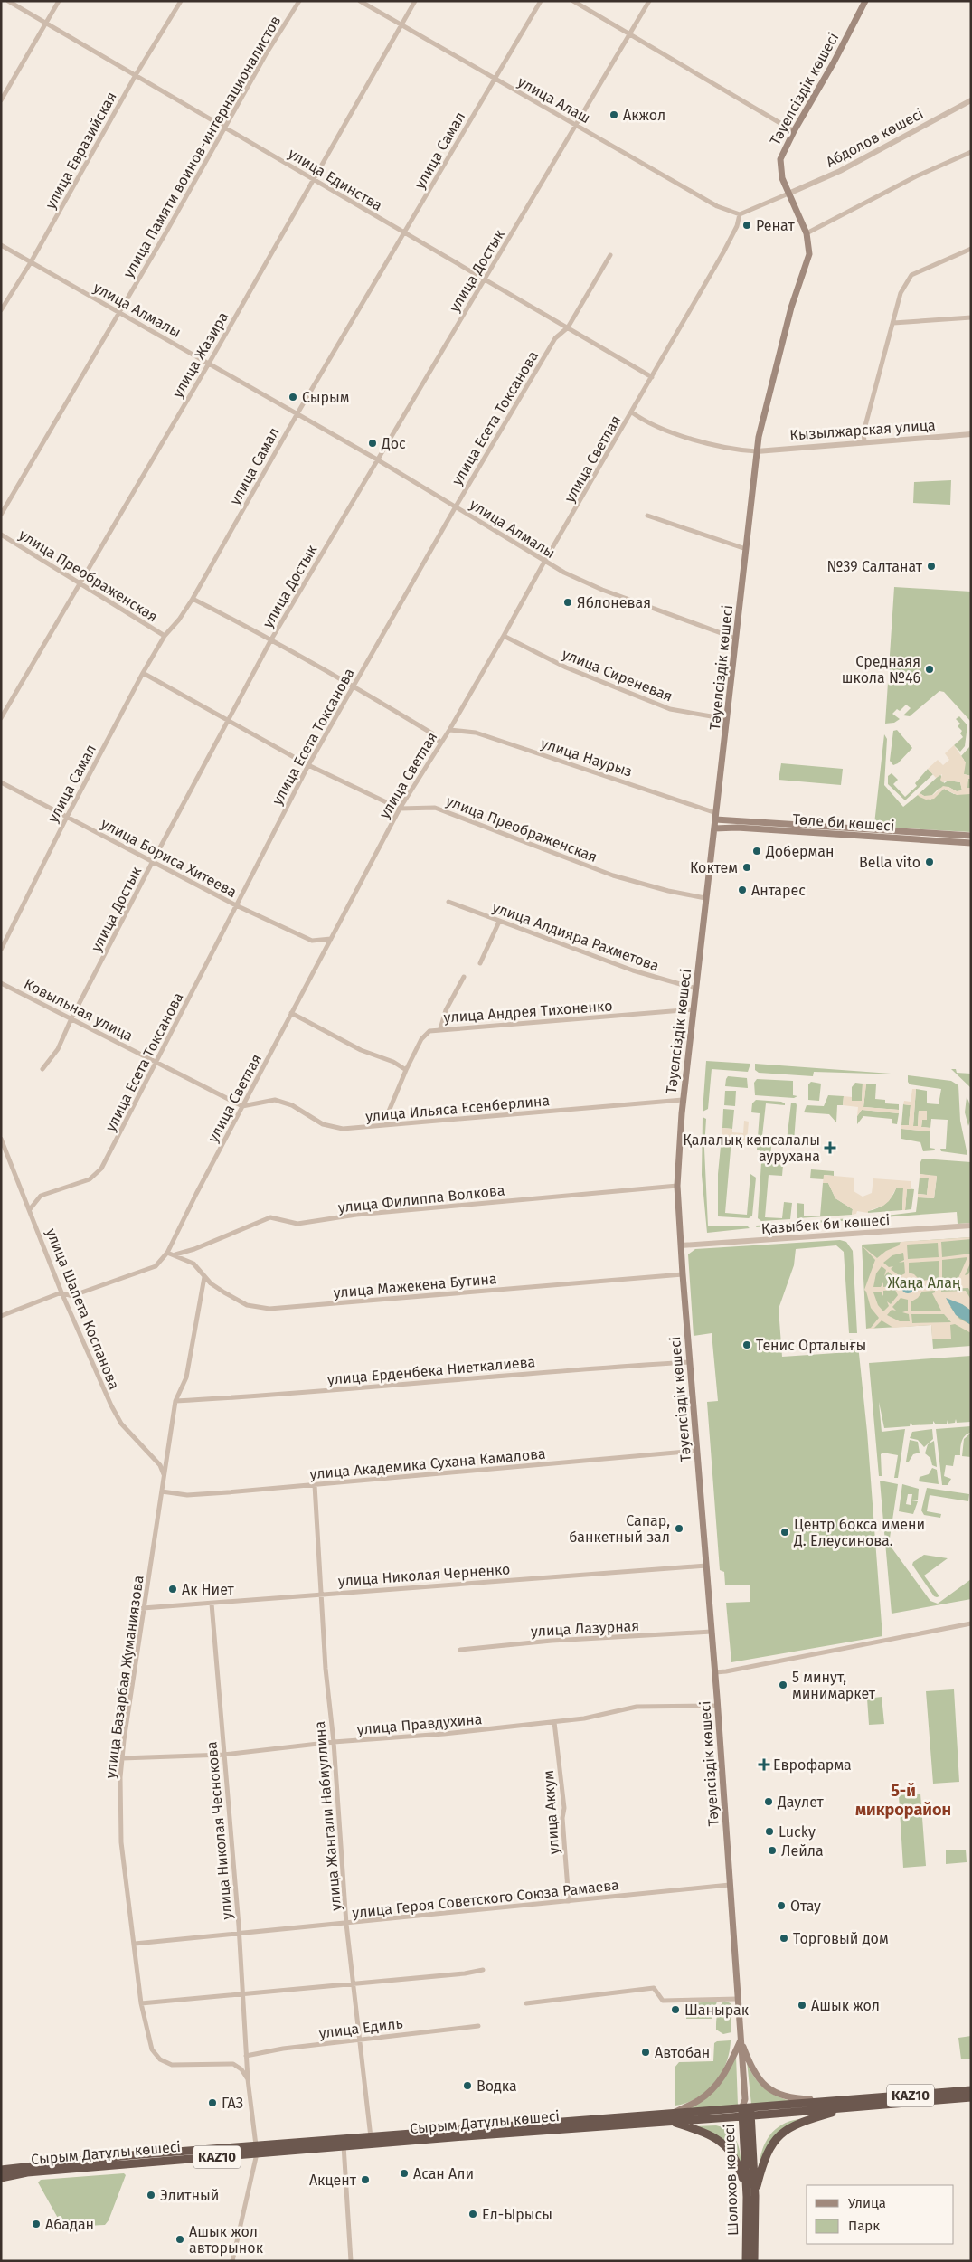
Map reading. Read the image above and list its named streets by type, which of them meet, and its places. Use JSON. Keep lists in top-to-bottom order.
{
  "streets": {
    "highway": ["KAZ10", "Сырым Датұлы көшесі", "Шолохов көшесі"],
    "main road": ["Тәуелсіздік көшесі", "Төле би көшесі"],
    "street": [
      "улица Алаш",
      "Абдолов көшесі",
      "улица Памяти воинов-интернационалистов",
      "улица Евразийская",
      "улица Самал",
      "улица Единства",
      "улица Достык",
      "улица Алмалы",
      "улица Жазира",
      "улица Есета Токсанова",
      "Кызылжарская улица",
      "улица Светлая",
      "улица Преображенская",
      "улица Сиреневая",
      "улица Наурыз",
      "улица Бориса Хитеева",
      "улица Алдияра Рахметова",
      "Ковыльная улица",
      "улица Андрея Тихоненко",
      "улица Ильяса Есенберлина",
      "улица Филиппа Волкова",
      "Қазыбек би көшесі",
      "улица Мажекена Бутина",
      "улица Шапета Коспанова",
      "улица Ерденбека Ниеткалиева",
      "улица Академика Сухана Камалова",
      "улица Николая Черненко",
      "улица Лазурная",
      "улица Базарбая Жуманиязова",
      "улица Правдухина",
      "улица Аккум",
      "улица Жангали Набиуллина",
      "улица Николая Чеснокова",
      "улица Героя Советского Союза Рамаева",
      "улица Едиль"
    ]
  },
  "crossings": [
    ["Тәуелсіздік көшесі", "Абдолов көшесі"],
    ["Тәуелсіздік көшесі", "улица Алмалы"],
    ["Тәуелсіздік көшесі", "Кызылжарская улица"],
    ["Тәуелсіздік көшесі", "улица Преображенская"],
    ["Тәуелсіздік көшесі", "улица Сиреневая"],
    ["Тәуелсіздік көшесі", "улица Наурыз"],
    ["Тәуелсіздік көшесі", "Төле би көшесі"],
    ["Тәуелсіздік көшесі", "улица Алдияра Рахметова"],
    ["Тәуелсіздік көшесі", "улица Андрея Тихоненко"],
    ["Тәуелсіздік көшесі", "улица Ильяса Есенберлина"],
    ["Тәуелсіздік көшесі", "улица Филиппа Волкова"],
    ["Тәуелсіздік көшесі", "Қазыбек би көшесі"],
    ["Тәуелсіздік көшесі", "улица Мажекена Бутина"],
    ["Тәуелсіздік көшесі", "улица Ерденбека Ниеткалиева"],
    ["Тәуелсіздік көшесі", "улица Академика Сухана Камалова"],
    ["Тәуелсіздік көшесі", "улица Николая Черненко"],
    ["Тәуелсіздік көшесі", "улица Лазурная"],
    ["Тәуелсіздік көшесі", "улица Правдухина"],
    ["Тәуелсіздік көшесі", "улица Героя Советского Союза Рамаева"],
    ["Тәуелсіздік көшесі", "Сырым Датұлы көшесі"],
    ["Тәуелсіздік көшесі", "Шолохов көшесі"],
    ["улица Алаш", "улица Самал"],
    ["улица Алаш", "улица Достык"],
    ["улица Алаш", "улица Жазира"],
    ["улица Алаш", "улица Светлая"],
    ["улица Памяти воинов-интернационалистов", "улица Единства"],
    ["улица Памяти воинов-интернационалистов", "улица Алмалы"],
    ["улица Евразийская", "улица Единства"],
    ["улица Евразийская", "улица Алмалы"],
    ["улица Самал", "улица Единства"],
    ["улица Самал", "улица Алмалы"],
    ["улица Самал", "улица Преображенская"],
    ["улица Самал", "улица Бориса Хитеева"],
    ["улица Единства", "улица Достык"],
    ["улица Единства", "улица Жазира"],
    ["улица Единства", "улица Есета Токсанова"],
    ["улица Единства", "улица Светлая"],
    ["улица Достык", "улица Алмалы"],
    ["улица Достык", "улица Преображенская"],
    ["улица Достык", "улица Бориса Хитеева"],
    ["улица Достык", "Ковыльная улица"],
    ["улица Алмалы", "улица Жазира"],
    ["улица Алмалы", "улица Есета Токсанова"],
    ["улица Алмалы", "улица Светлая"],
    ["улица Жазира", "улица Преображенская"],
    ["улица Есета Токсанова", "улица Преображенская"],
    ["улица Есета Токсанова", "улица Бориса Хитеева"],
    ["улица Есета Токсанова", "Ковыльная улица"],
    ["улица Есета Токсанова", "улица Шапета Коспанова"],
    ["улица Светлая", "улица Преображенская"],
    ["улица Светлая", "улица Сиреневая"],
    ["улица Светлая", "улица Наурыз"],
    ["улица Светлая", "улица Бориса Хитеева"],
    ["улица Светлая", "Ковыльная улица"],
    ["улица Светлая", "улица Ильяса Есенберлина"],
    ["улица Светлая", "улица Мажекена Бутина"],
    ["улица Светлая", "улица Шапета Коспанова"],
    ["улица Наурыз", "Төле би көшесі"],
    ["Ковыльная улица", "улица Ильяса Есенберлина"],
    ["улица Андрея Тихоненко", "улица Ильяса Есенберлина"],
    ["улица Филиппа Волкова", "улица Мажекена Бутина"],
    ["улица Шапета Коспанова", "улица Базарбая Жуманиязова"],
    ["улица Академика Сухана Камалова", "улица Базарбая Жуманиязова"],
    ["улица Академика Сухана Камалова", "улица Жангали Набиуллина"],
    ["улица Николая Черненко", "улица Базарбая Жуманиязова"],
    ["улица Николая Черненко", "улица Жангали Набиуллина"],
    ["улица Николая Черненко", "улица Николая Чеснокова"],
    ["улица Базарбая Жуманиязова", "улица Правдухина"],
    ["улица Базарбая Жуманиязова", "улица Николая Чеснокова"],
    ["улица Базарбая Жуманиязова", "улица Героя Советского Союза Рамаева"],
    ["улица Правдухина", "улица Аккум"],
    ["улица Правдухина", "улица Жангали Набиуллина"],
    ["улица Правдухина", "улица Николая Чеснокова"],
    ["улица Аккум", "улица Героя Советского Союза Рамаева"],
    ["улица Жангали Набиуллина", "улица Героя Советского Союза Рамаева"],
    ["улица Жангали Набиуллина", "улица Едиль"],
    ["улица Жангали Набиуллина", "Сырым Датұлы көшесі"],
    ["улица Николая Чеснокова", "улица Героя Советского Союза Рамаева"],
    ["улица Николая Чеснокова", "улица Едиль"],
    ["улица Николая Чеснокова", "Сырым Датұлы көшесі"],
    ["Сырым Датұлы көшесі", "Шолохов көшесі"]
  ],
  "districts": ["5-й микрорайон"],
  "parks": ["Жаңа Алаң"],
  "places": {
    "other": [
      "Акжол",
      "Ренат",
      "Сырым",
      "Дос",
      "№39 Салтанат",
      "Яблоневая",
      "Среднаяя школа №46",
      "Доберман",
      "Bella vito",
      "Коктем",
      "Антарес",
      "Тенис Орталығы",
      "Сапар, банкетный зал",
      "Центр бокса имени Д. Елеусинова.",
      "Ак Ниет",
      "5 минут, минимаркет",
      "Даулет",
      "Lucky",
      "Лейла",
      "Отау",
      "Торговый дом",
      "Ашык жол",
      "Шанырак",
      "Автобан",
      "Водка",
      "ГАЗ",
      "Асан Али",
      "Акцент",
      "Элитный",
      "Ел-Ырысы",
      "Абадан",
      "Ашык жол авторынок"
    ],
    "health": ["Қалалық көпсалалы аурухана", "Еврофарма"]
  },
  "legend": ["Улица", "Парк"]
}
